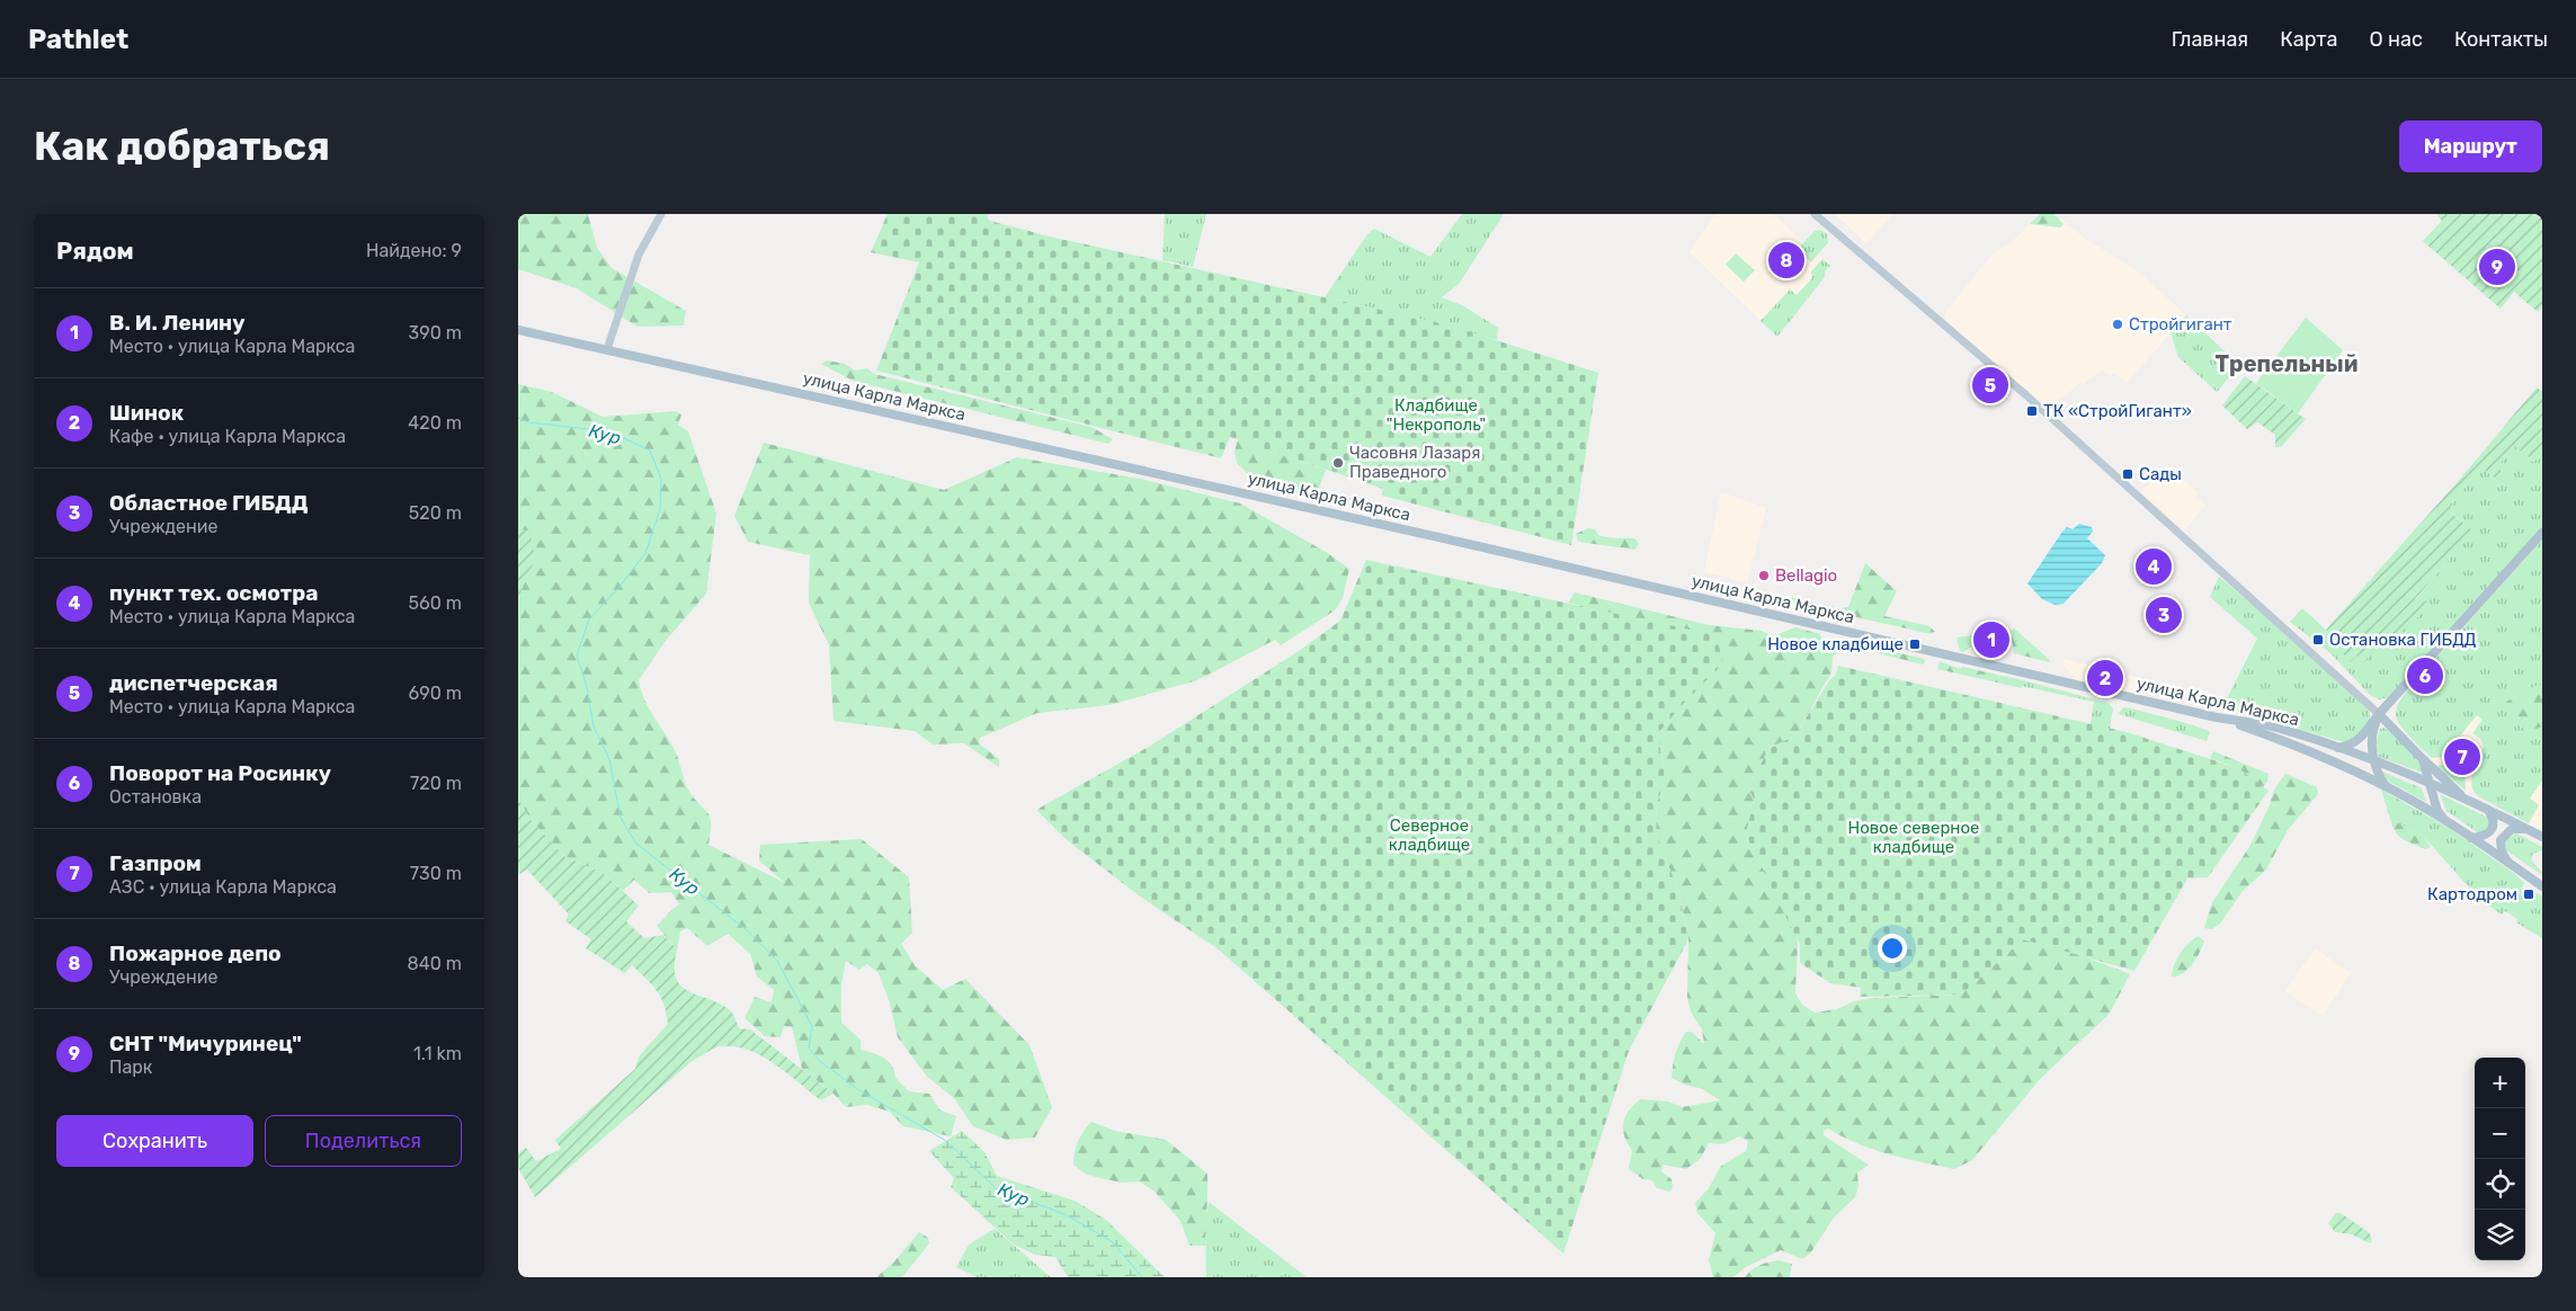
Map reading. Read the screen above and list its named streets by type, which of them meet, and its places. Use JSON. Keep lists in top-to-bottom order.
{
  "streets": {
    "main road": ["улица Карла Маркса"]
  },
  "districts": ["Трепельный"],
  "water": ["Кур"],
  "parks": ["Кладбище \"Некрополь\"", "Северное кладбище", "Новое северное кладбище"],
  "places": {
    "other": ["Стройгигант", "Часовня Лазаря Праведного", "Bellagio"],
    "transit": [
      "ТК «СтройГигант»",
      "Сады",
      "Остановка ГИБДД",
      "Новое кладбище",
      "Картодром"
    ]
  },
  "page": {
    "header": "Pathlet",
    "nav": [
      "Главная",
      "Карта",
      "О нас",
      "Контакты"
    ],
    "buttons": [
      "Маршрут",
      ["Сохранить", "Поделиться"]
    ],
    "title": "Как добраться",
    "heading": ["Рядом", "Найдено: 9"],
    "pins": [
      "8",
      "9",
      "5",
      "4",
      "3",
      "1",
      "6",
      "2",
      "7"
    ],
    "list": [
      {
        "mark": "1",
        "name": "В. И. Ленину",
        "note": "Место · улица Карла Маркса",
        "value": "390 m"
      },
      {
        "mark": "2",
        "name": "Шинок",
        "note": "Кафе · улица Карла Маркса",
        "value": "420 m"
      },
      {
        "mark": "3",
        "name": "Областное ГИБДД",
        "note": "Учреждение",
        "value": "520 m"
      },
      {
        "mark": "4",
        "name": "пункт тех. осмотра",
        "note": "Место · улица Карла Маркса",
        "value": "560 m"
      },
      {
        "mark": "5",
        "name": "диспетчерская",
        "note": "Место · улица Карла Маркса",
        "value": "690 m"
      },
      {
        "mark": "6",
        "name": "Поворот на Росинку",
        "note": "Остановка",
        "value": "720 m"
      },
      {
        "mark": "7",
        "name": "Газпром",
        "note": "АЗС · улица Карла Маркса",
        "value": "730 m"
      },
      {
        "mark": "8",
        "name": "Пожарное депо",
        "note": "Учреждение",
        "value": "840 m"
      },
      {
        "mark": "9",
        "name": "СНТ \"Мичуринец\"",
        "note": "Парк",
        "value": "1.1 km"
      }
    ],
    "map_buttons": ["+", "−"]
  }
}
